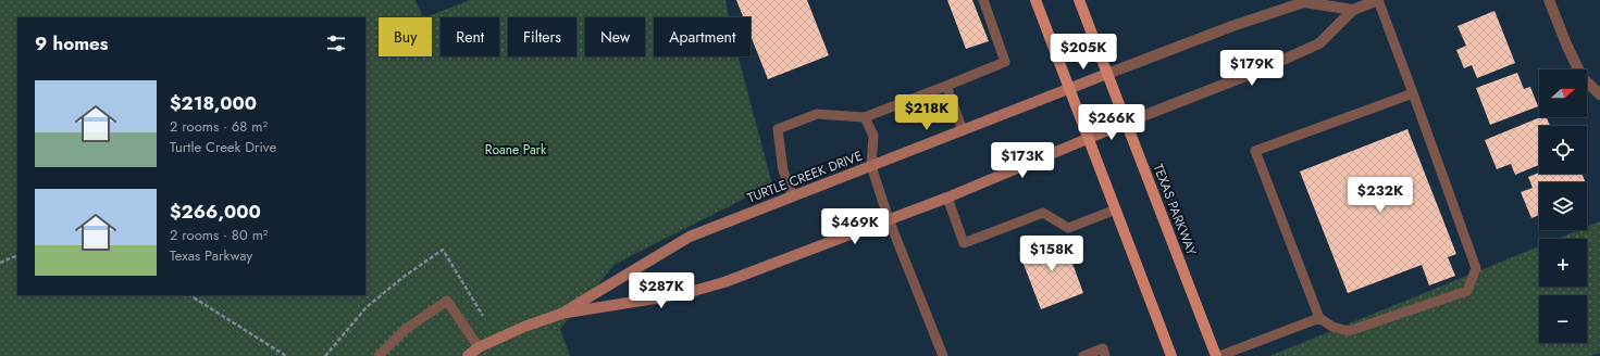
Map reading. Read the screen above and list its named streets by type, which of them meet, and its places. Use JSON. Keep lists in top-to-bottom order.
{
  "streets": {
    "main road": ["TEXAS PARKWAY"],
    "street": ["TURTLE CREEK DRIVE"]
  },
  "crossings": [
    ["TURTLE CREEK DRIVE", "TEXAS PARKWAY"]
  ],
  "parks": ["Roane Park"],
  "north": "right",
  "page": {
    "chip": [
      "Buy",
      "Rent",
      "Filters",
      "New",
      "Apartment"
    ],
    "heading": "9 homes",
    "price": [
      "$205K",
      "$179K",
      "$218K",
      "$266K",
      "$173K",
      "$232K",
      "$469K",
      "$158K",
      "$287K"
    ],
    "map_buttons": ["+", "−"],
    "list": [
      {
        "name": "$218,000",
        "note": "2 rooms · 68 m² · Turtle Creek Drive"
      },
      {
        "name": "$266,000",
        "note": "2 rooms · 80 m² · Texas Parkway"
      }
    ]
  }
}
